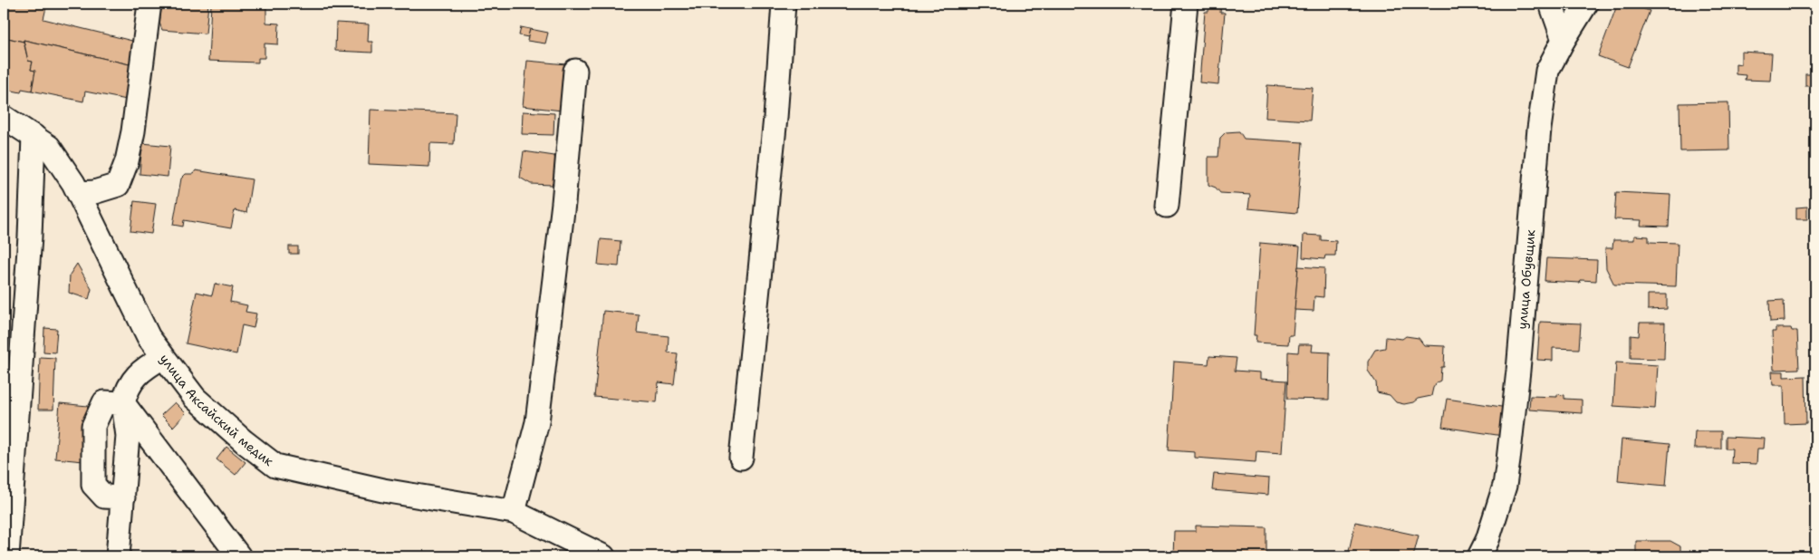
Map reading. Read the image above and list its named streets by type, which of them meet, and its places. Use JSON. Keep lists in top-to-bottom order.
{
  "streets": {
    "street": ["улица Обувщик", "улица Аксайский медик"]
  }
}
